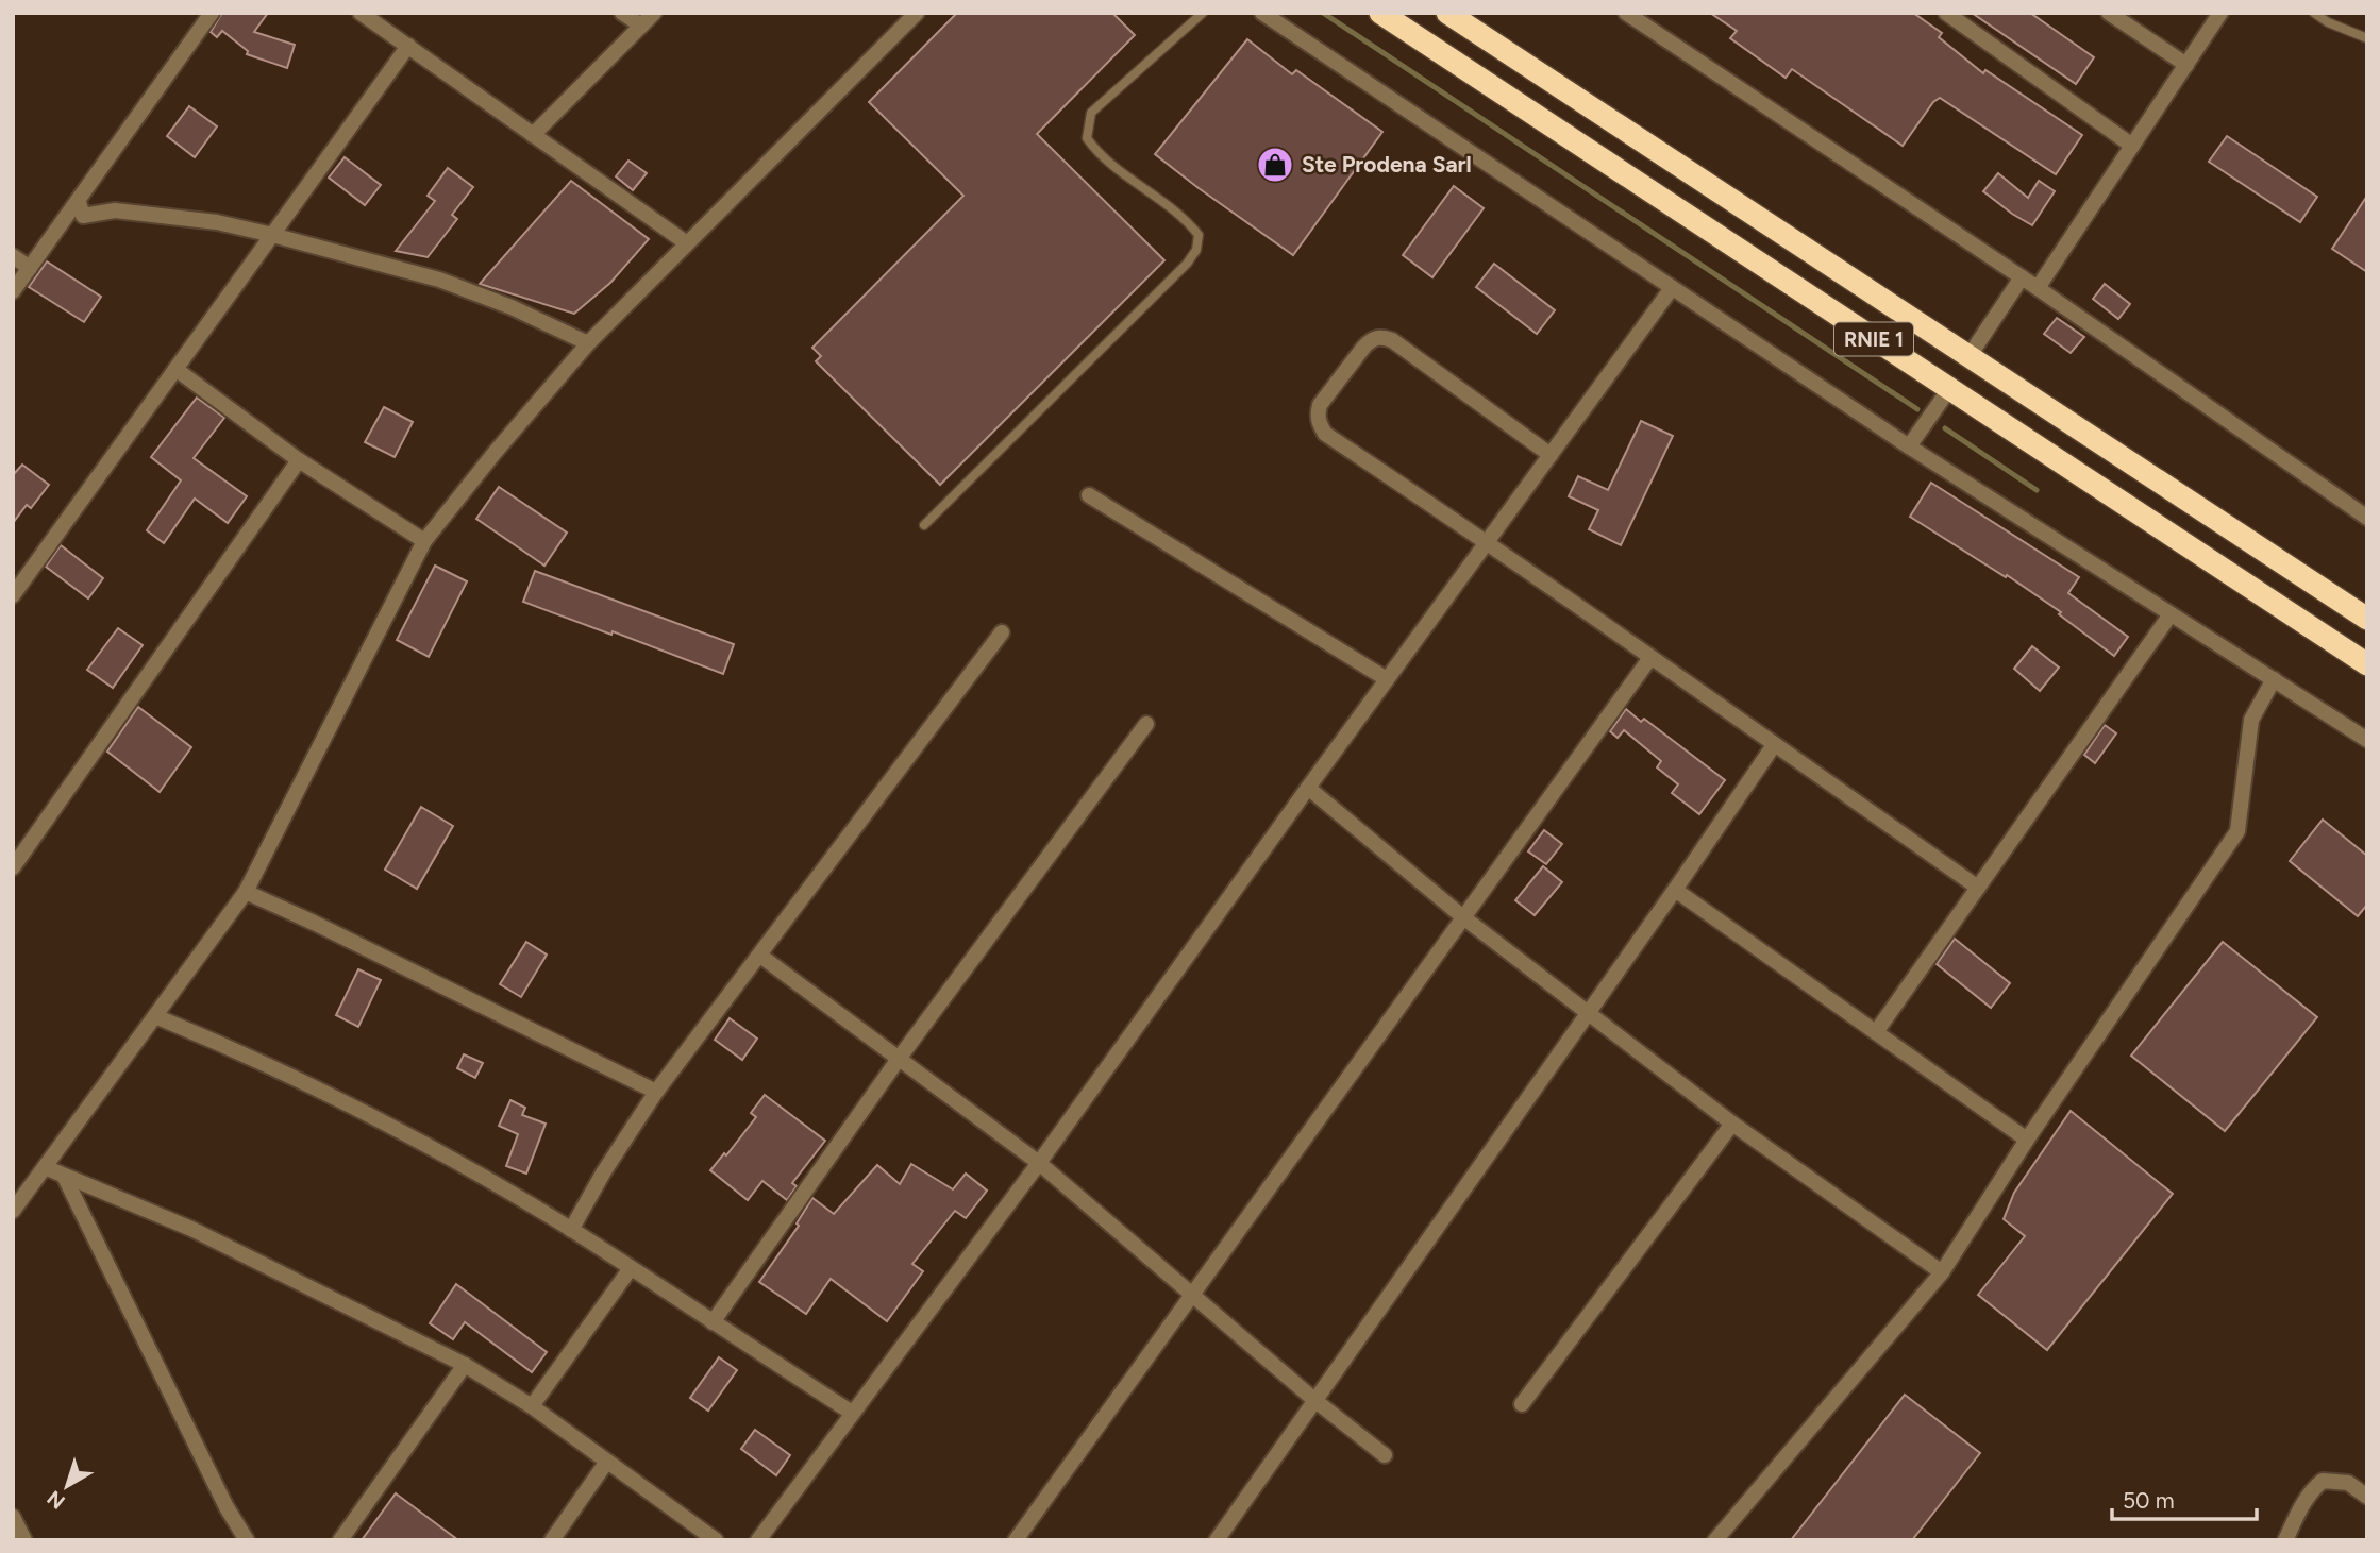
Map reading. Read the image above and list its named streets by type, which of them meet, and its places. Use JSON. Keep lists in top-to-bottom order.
{
  "streets": {
    "highway": ["RNIE 1"]
  },
  "places": {
    "shop": ["Ste Prodena Sarl"]
  },
  "scale_bar": "50 m",
  "north": "bottom left"
}
